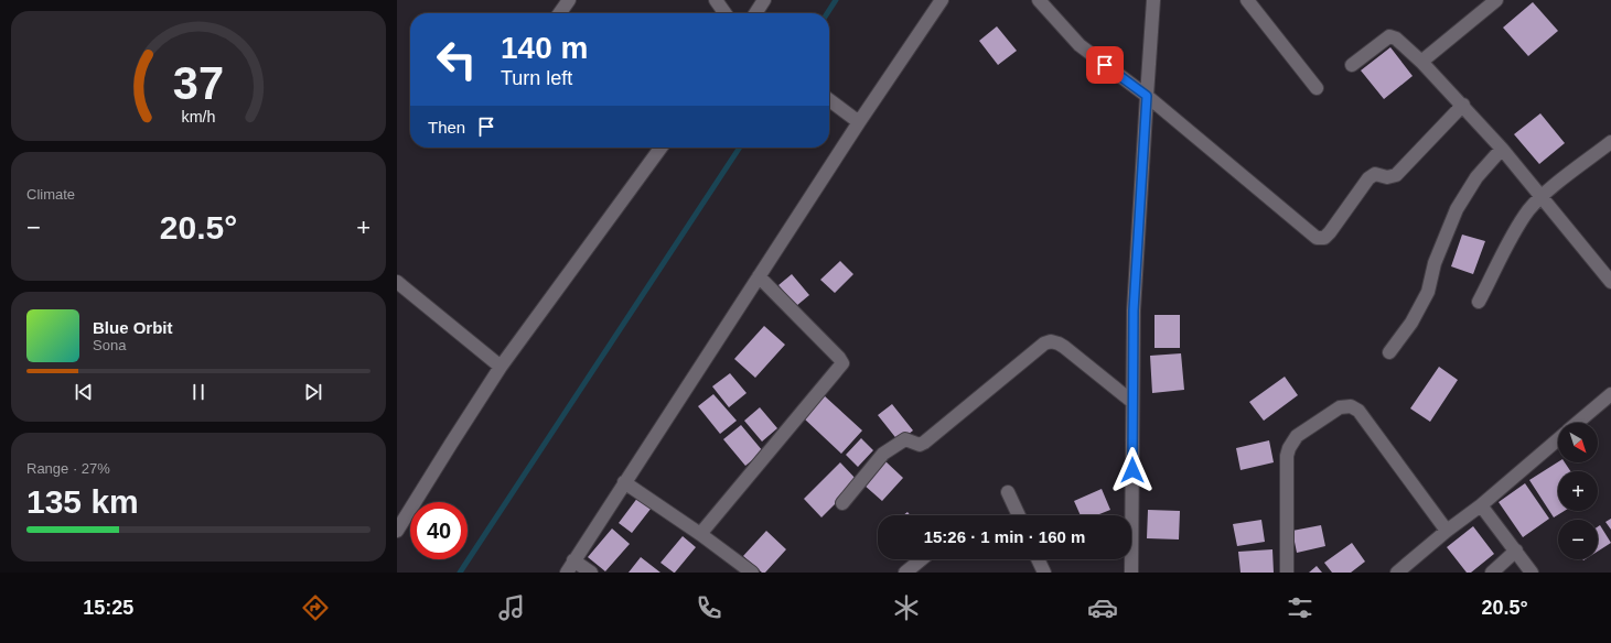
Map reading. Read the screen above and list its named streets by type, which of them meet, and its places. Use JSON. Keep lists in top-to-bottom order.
{
  "north": "bottom right",
  "page": {
    "turn": ["140 m", "Turn left"],
    "then": "Then",
    "tile": [
      "Climate",
      ["Range · 27%", "135 km"]
    ],
    "heat": ["−", "20.5°", "+"],
    "song": ["Blue Orbit", "Sona"],
    "map_buttons": ["+", "−"],
    "limit": "40",
    "trip": "15:26 · 1 min · 160 m",
    "tabs": ["15:25", "20.5°"],
    "gauge": ["37", "km/h"]
  }
}
